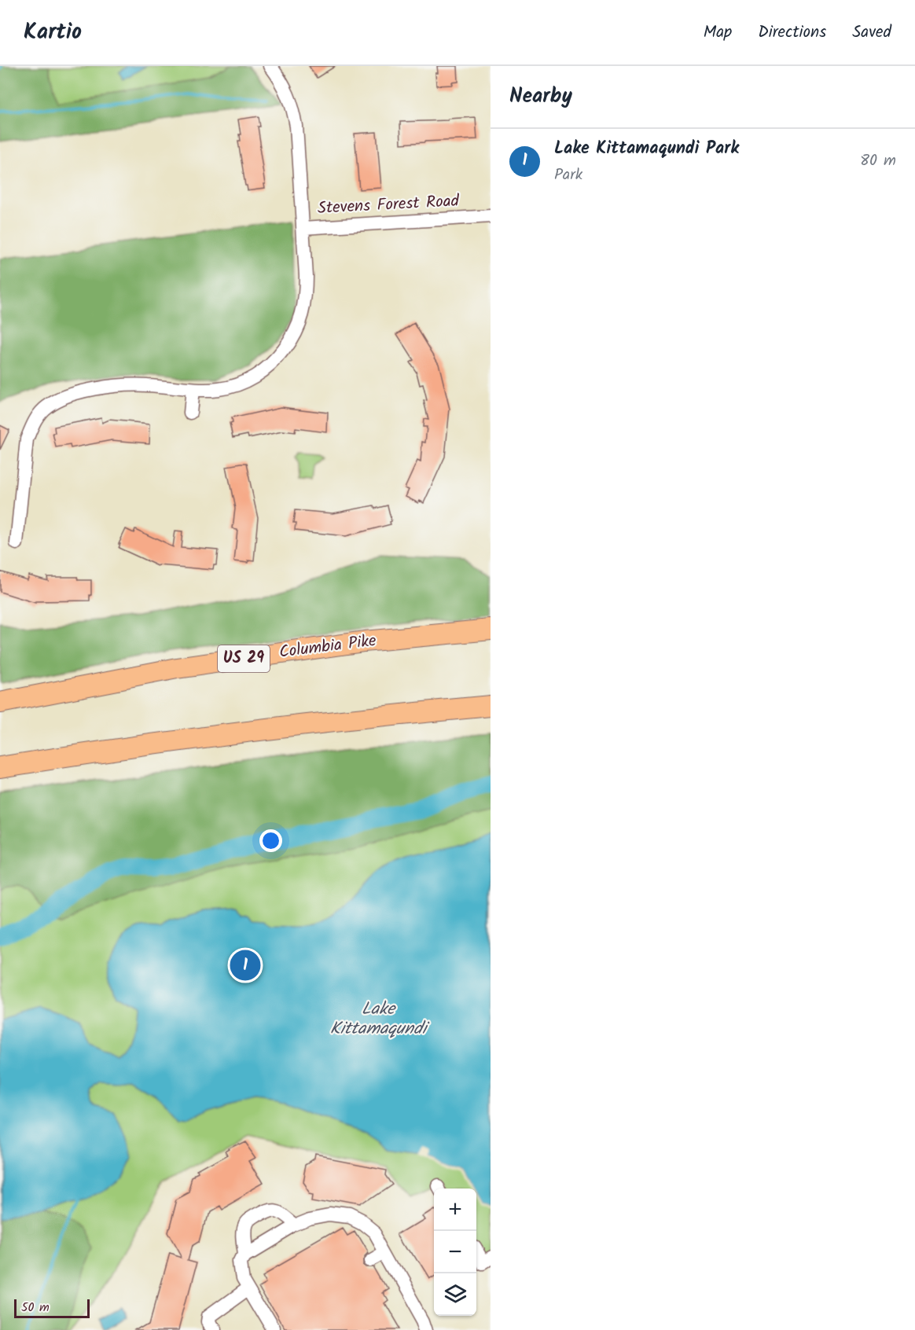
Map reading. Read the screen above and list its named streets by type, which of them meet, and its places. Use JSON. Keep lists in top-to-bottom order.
{
  "streets": {
    "highway": ["Columbia Pike", "US 29"],
    "street": ["Stevens Forest Road"]
  },
  "water": ["Lake Kittamaqundi"],
  "scale_bar": "50 m",
  "page": {
    "header": "Kartio",
    "nav": ["Map", "Directions", "Saved"],
    "heading": "Nearby",
    "list": [
      {
        "mark": "1",
        "name": "Lake Kittamaqundi Park",
        "note": "Park",
        "value": "80 m"
      }
    ],
    "pins": "1",
    "map_buttons": ["+", "−"],
    "scale": "50 m"
  }
}
